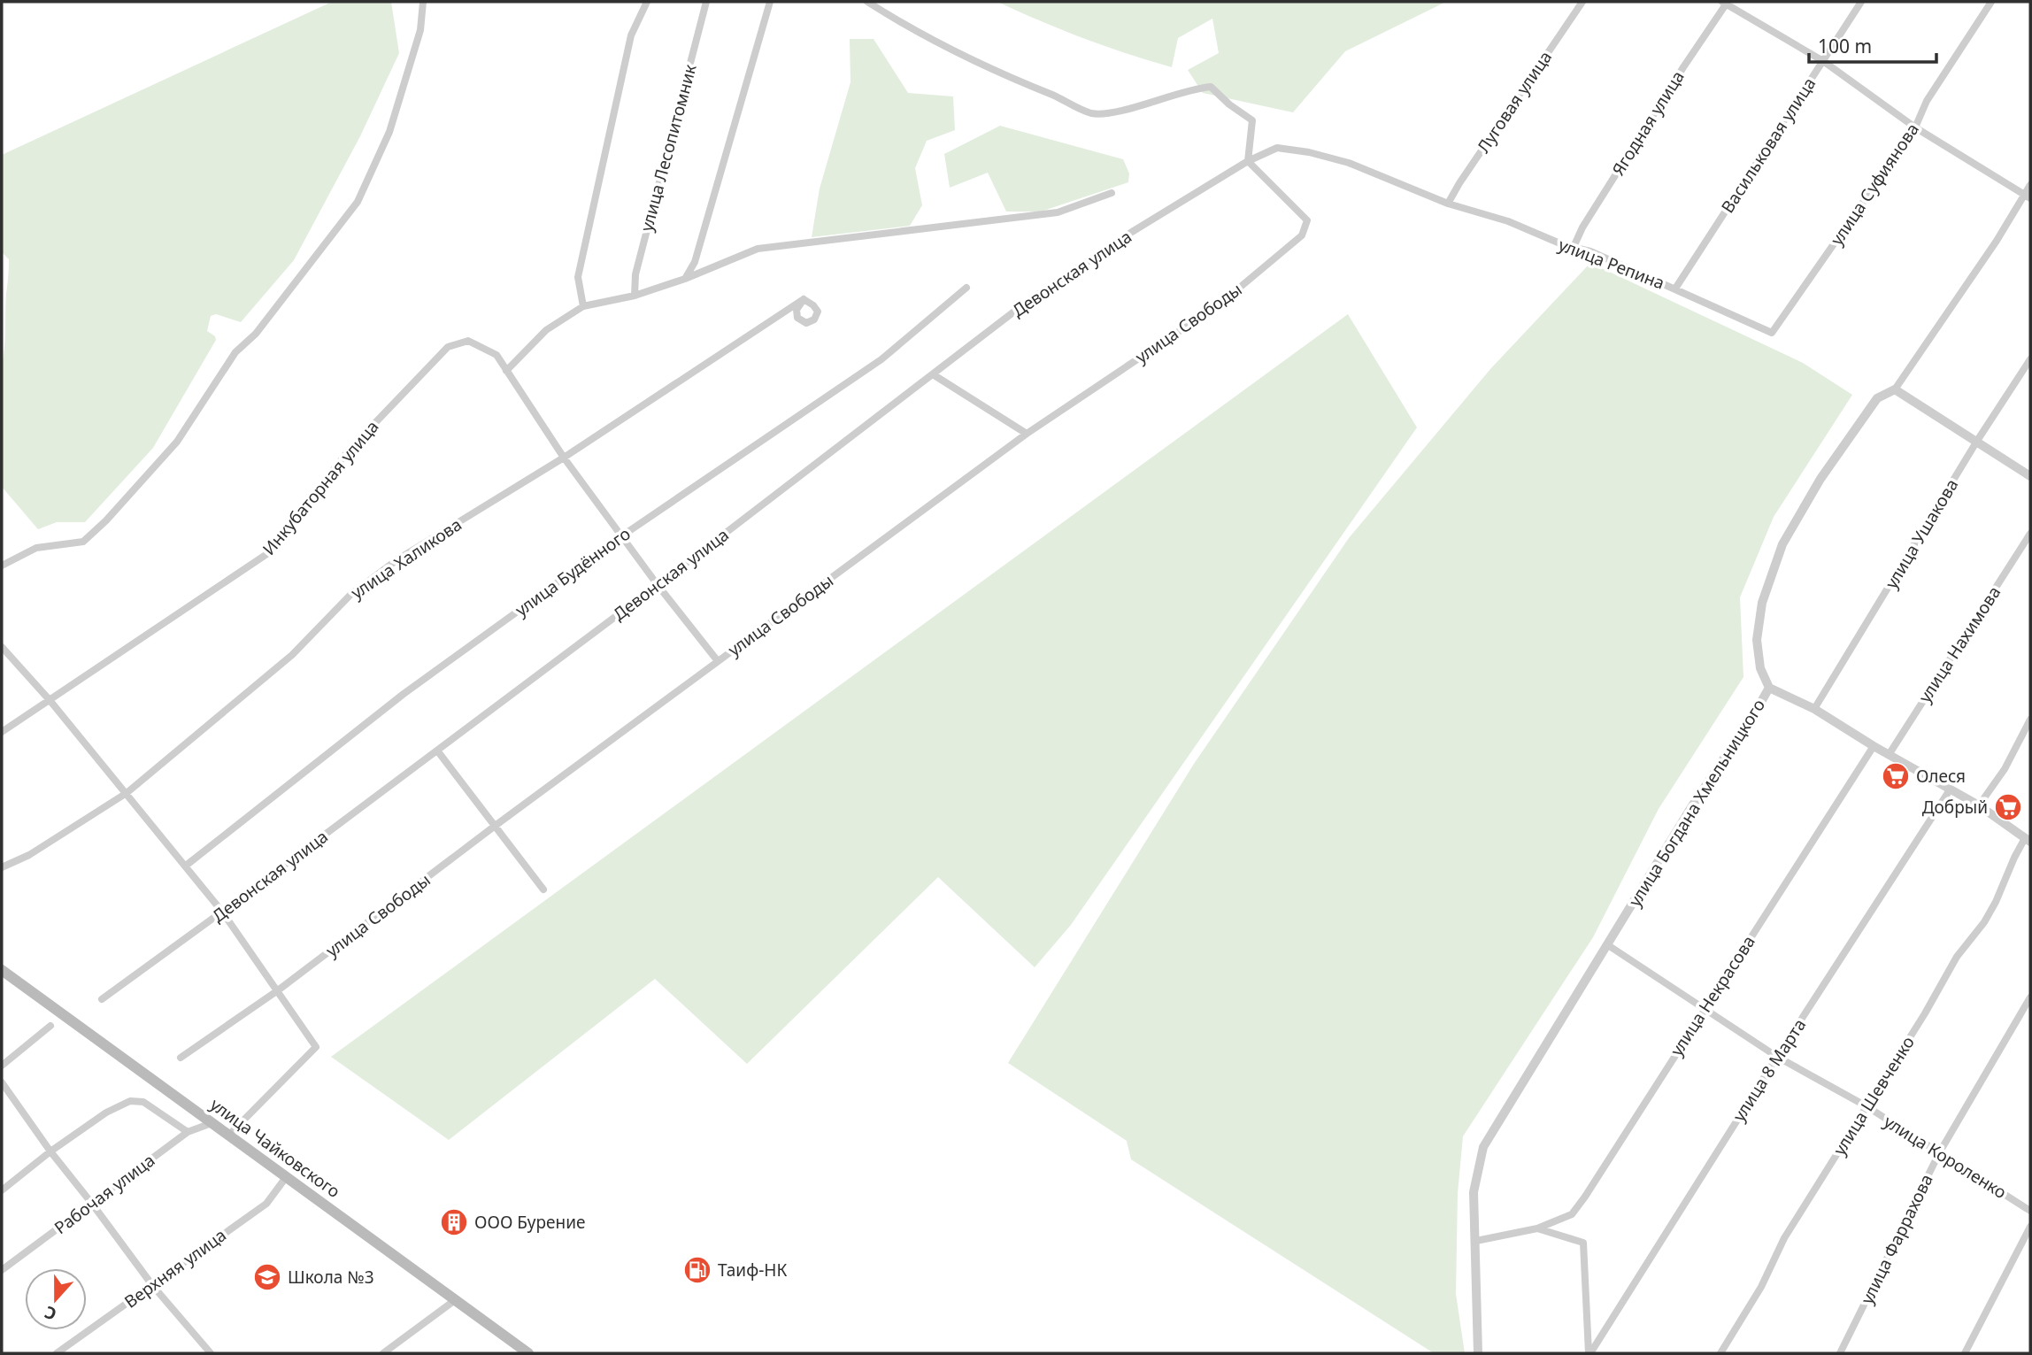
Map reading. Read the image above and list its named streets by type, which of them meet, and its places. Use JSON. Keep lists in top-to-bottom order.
{
  "streets": {
    "main road": ["улица Чайковского"],
    "street": [
      "Луговая улица",
      "Ягодная улица",
      "Васильковая улица",
      "улица Лесопитомник",
      "улица Суфиянова",
      "улица Репина",
      "Девонская улица",
      "улица Свободы",
      "Инкубаторная улица",
      "улица Ушакова",
      "улица Халикова",
      "улица Будённого",
      "улица Нахимова",
      "улица Богдана Хмельницкого",
      "улица Некрасова",
      "улица 8 Марта",
      "улица Шевченко",
      "улица Короленко",
      "Рабочая улица",
      "улица Фаррахова",
      "Верхняя улица"
    ]
  },
  "crossings": [
    ["Луговая улица", "улица Репина"],
    ["Луговая улица", "Девонская улица"],
    ["Ягодная улица", "улица Репина"],
    ["Васильковая улица", "улица Репина"],
    ["улица Суфиянова", "улица Репина"],
    ["улица Репина", "Девонская улица"],
    ["Девонская улица", "улица Свободы"],
    ["Девонская улица", "Инкубаторная улица"],
    ["улица Свободы", "Инкубаторная улица"],
    ["Инкубаторная улица", "улица Халикова"],
    ["Инкубаторная улица", "улица Будённого"],
    ["улица Богдана Хмельницкого", "улица Некрасова"],
    ["улица Богдана Хмельницкого", "улица Короленко"],
    ["улица Некрасова", "улица 8 Марта"],
    ["улица Некрасова", "улица Короленко"],
    ["улица 8 Марта", "улица Короленко"],
    ["улица Шевченко", "улица Короленко"],
    ["улица Чайковского", "Рабочая улица"],
    ["улица Чайковского", "Верхняя улица"],
    ["улица Короленко", "улица Фаррахова"]
  ],
  "places": {
    "supermarket": ["Олеся", "Добрый"],
    "building": ["ООО Бурение"],
    "fuel station": ["Таиф-НК"],
    "school or university": ["Школа №3"]
  },
  "scale_bar": "100 m",
  "north": "bottom"
}
